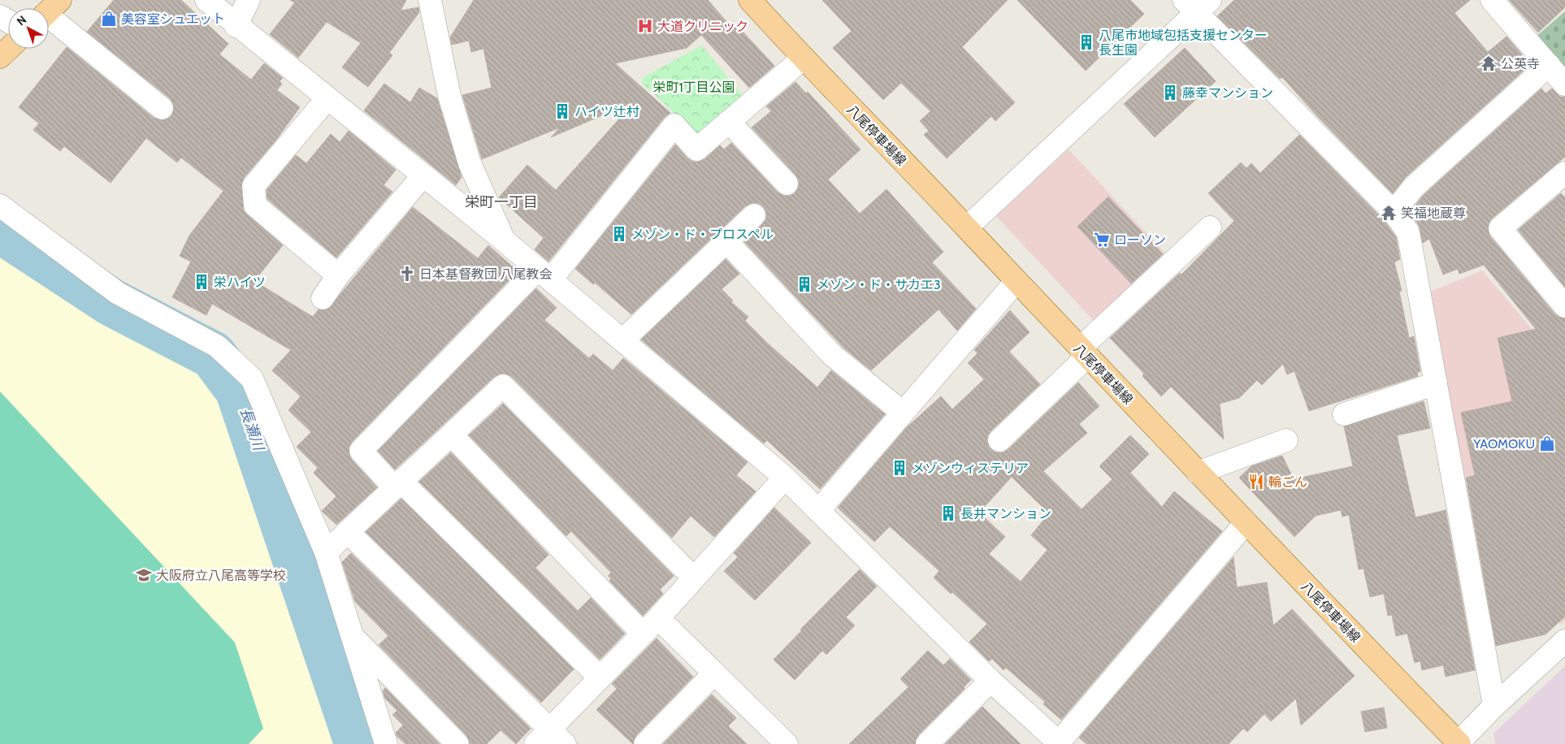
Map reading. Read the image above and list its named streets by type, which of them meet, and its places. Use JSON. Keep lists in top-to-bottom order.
{
  "streets": {
    "main road": ["八尾停車場線"]
  },
  "districts": ["栄町一丁目"],
  "water": ["長瀬川"],
  "parks": ["栄町1丁目公園"],
  "places": {
    "shop": ["美容室シュエット", "YAOMOKU"],
    "hospital": ["大道クリニック"],
    "building": [
      "八尾市地域包括支援センター 長生園",
      "藤幸マンション",
      "ハイツ辻村",
      "メゾン・ド・プロスペル",
      "栄ハイツ",
      "メゾン・ド・サカエ3",
      "メゾンウィステリア",
      "長井マンション"
    ],
    "temple": ["公英寺", "笑福地蔵尊"],
    "supermarket": ["ローソン"],
    "church": ["日本基督教団 八尾教会"],
    "restaurant": ["輪ごん"],
    "school or university": ["大阪府立八尾高等学校"]
  },
  "north": "top left"
}
